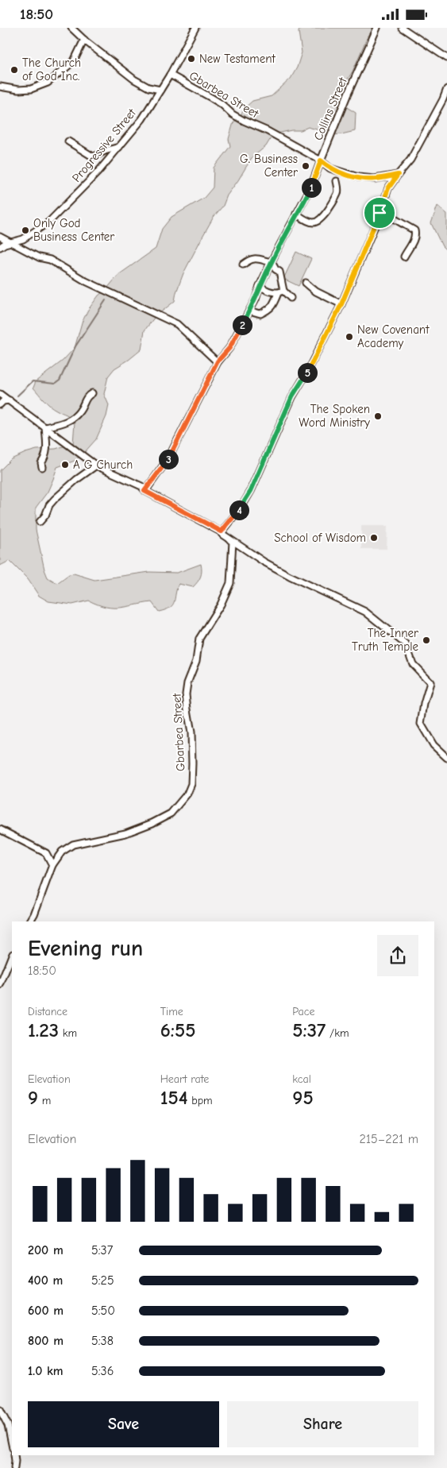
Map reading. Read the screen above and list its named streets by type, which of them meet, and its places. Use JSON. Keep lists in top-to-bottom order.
{
  "streets": {
    "street": ["Gbarbea Street", "Collins Street", "Progressive Street"]
  },
  "crossings": [
    ["Gbarbea Street", "Collins Street"],
    ["Gbarbea Street", "Progressive Street"]
  ],
  "places": [
    "New Testament",
    "The Church of God Inc.",
    "G. Business Center",
    "Only God Business Center",
    "New Covenant Academy",
    "The Spoken Word Ministry",
    "A G Church",
    "School of Wisdom",
    "The Inner Truth Temple"
  ],
  "page": {
    "status": "18:50",
    "pins": [
      "1",
      "2",
      "5",
      "3",
      "4"
    ],
    "heading": ["Evening run", "18:50"],
    "stats": [
      ["Distance", "1.23 km"],
      ["Time", "6:55"],
      ["Pace", "5:37 /km"],
      ["Elevation", "9 m"],
      ["Heart rate", "154 bpm"],
      ["kcal", "95"]
    ],
    "chart": ["Elevation", "215–221 m"],
    "list": [
      {
        "name": "200 m",
        "note": "5:37"
      },
      {
        "name": "400 m",
        "note": "5:25"
      },
      {
        "name": "600 m",
        "note": "5:50"
      },
      {
        "name": "800 m",
        "note": "5:38"
      },
      {
        "name": "1.0 km",
        "note": "5:36"
      }
    ],
    "buttons": ["Save", "Share"]
  }
}
